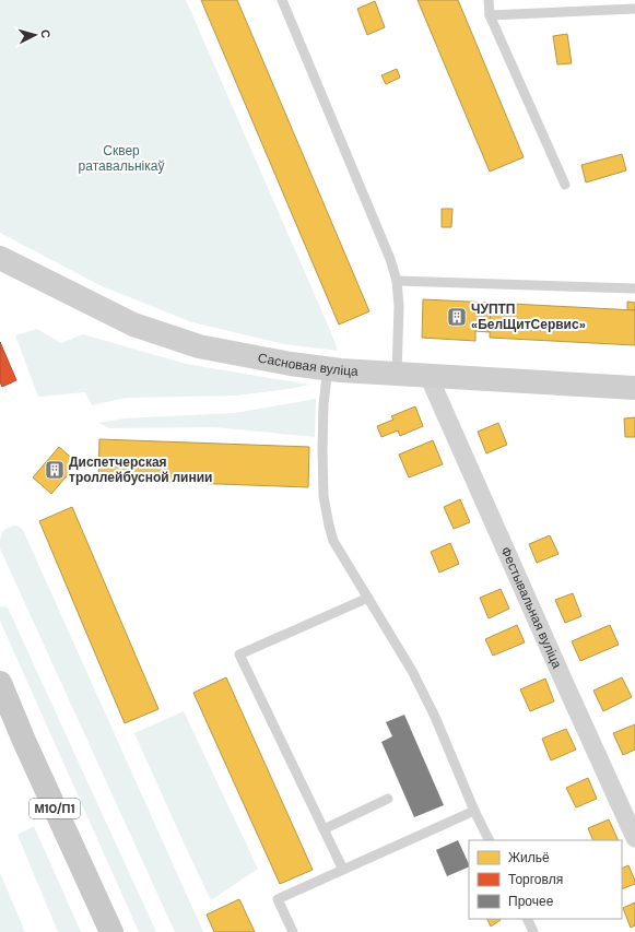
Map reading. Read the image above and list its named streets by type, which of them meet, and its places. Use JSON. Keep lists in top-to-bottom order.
{
  "streets": {
    "main road": ["Сасновая вуліца", "М10/П1"],
    "street": ["Фестывальная вуліца"]
  },
  "crossings": [
    ["Сасновая вуліца", "Фестывальная вуліца"]
  ],
  "parks": ["Сквер ратавальнікаў"],
  "places": {
    "building": ["ЧУПТП «БелЩитСервис»", "Диспетчерская троллейбусной линии"]
  },
  "legend": ["Жильё", "Торговля", "Прочее"],
  "north": "right"
}
